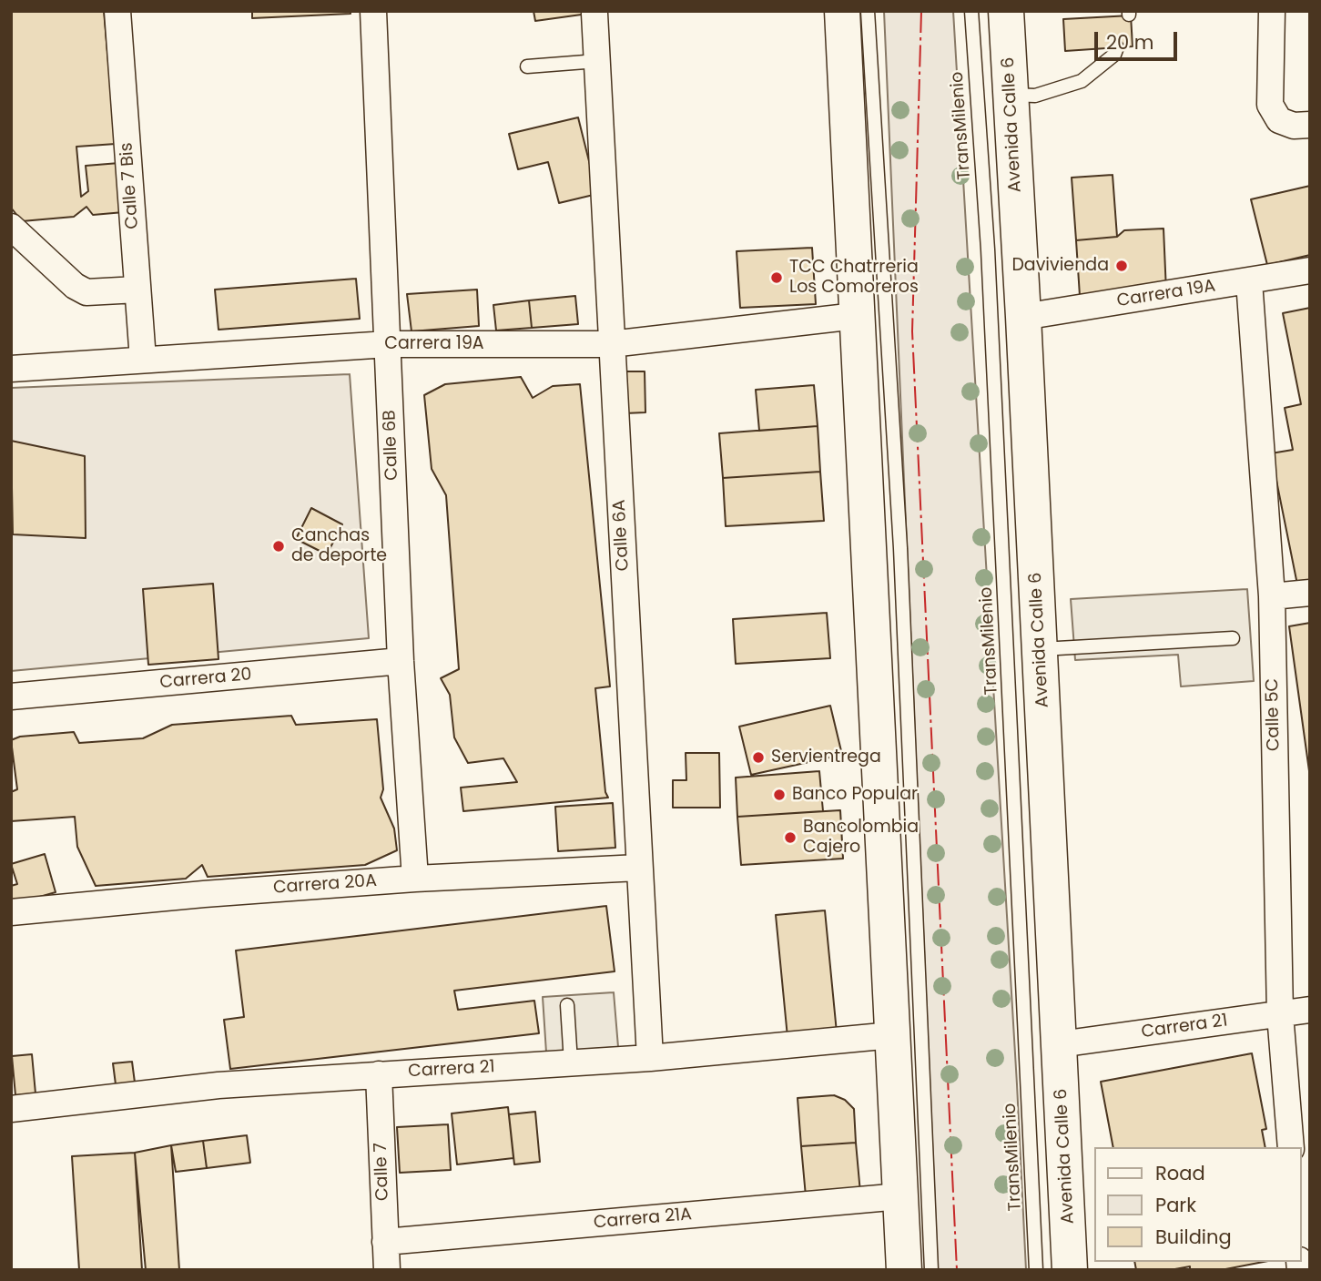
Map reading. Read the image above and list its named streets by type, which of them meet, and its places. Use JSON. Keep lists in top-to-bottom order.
{
  "streets": {
    "main road": ["Avenida Calle 6"],
    "street": [
      "Calle 7 Bis",
      "Carrera 19A",
      "Calle 6B",
      "Calle 6A",
      "Carrera 20",
      "Calle 5C",
      "Carrera 20A",
      "Carrera 21",
      "Calle 7",
      "Carrera 21A"
    ],
    "lane": ["TransMilenio"]
  },
  "crossings": [
    ["Avenida Calle 6", "Carrera 19A"],
    ["Avenida Calle 6", "Carrera 21"],
    ["Calle 7 Bis", "Carrera 19A"],
    ["Carrera 19A", "Calle 6B"],
    ["Carrera 19A", "Calle 6A"],
    ["Carrera 19A", "Calle 5C"],
    ["Calle 6B", "Carrera 20"],
    ["Calle 6B", "Carrera 20A"],
    ["Calle 6A", "Carrera 20A"],
    ["Calle 6A", "Carrera 21"],
    ["Calle 5C", "Carrera 21"],
    ["Carrera 21", "Calle 7"],
    ["Calle 7", "Carrera 21A"]
  ],
  "places": [
    "Davivienda",
    "TCC Chatrreria Los Comoreros",
    "Canchas de deporte",
    "Servientrega",
    "Banco Popular",
    "Bancolombia Cajero"
  ],
  "legend": ["Road", "Park", "Building"],
  "scale_bar": "20 m"
}
